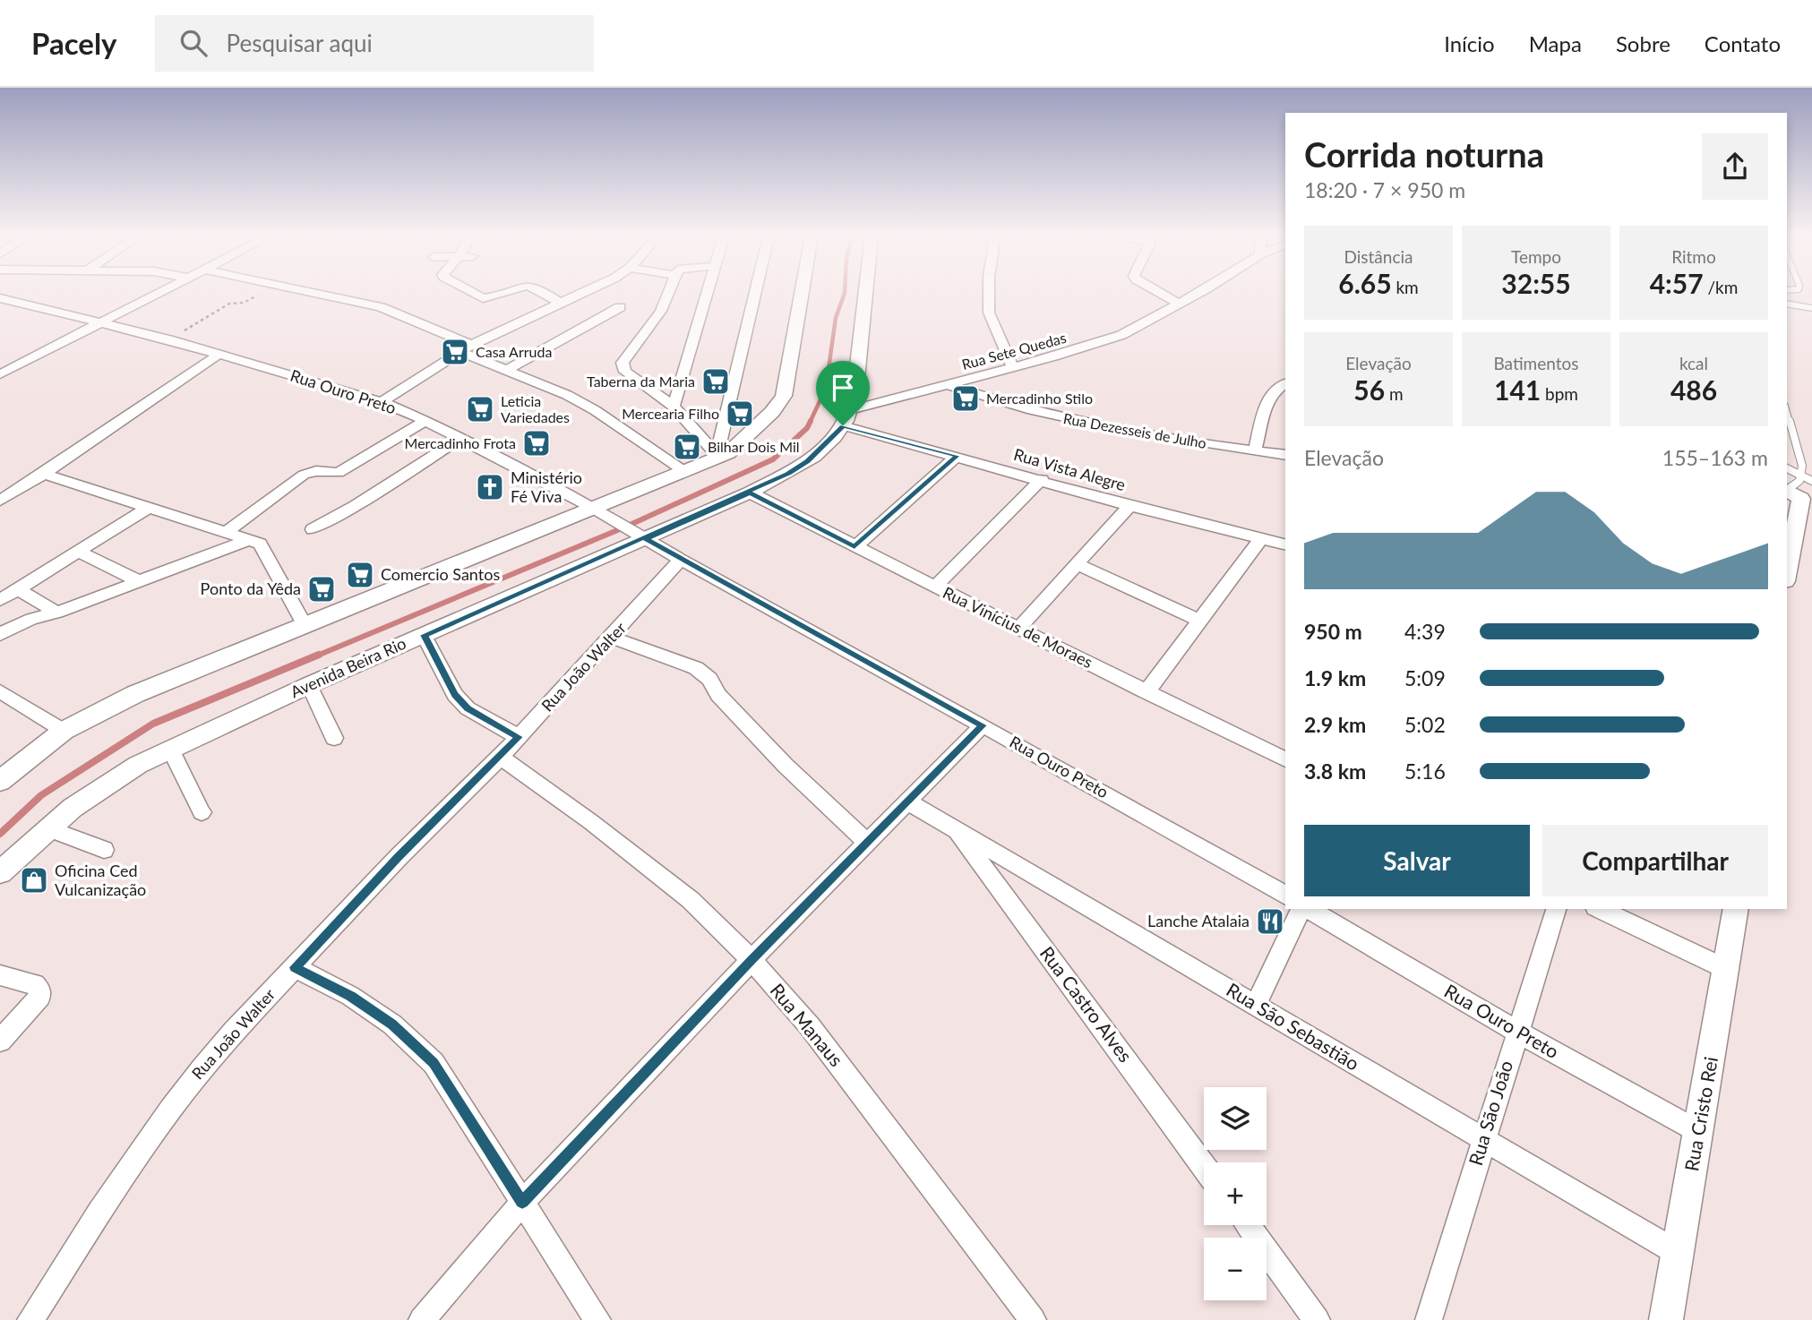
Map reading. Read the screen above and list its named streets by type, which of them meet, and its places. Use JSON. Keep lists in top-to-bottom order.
{
  "streets": {
    "street": [
      "Rua Sete Quedas",
      "Rua Ouro Preto",
      "Rua Dezesseis de Julho",
      "Rua Vista Alegre",
      "Rua Vinícius de Moraes",
      "Rua João Walter",
      "Avenida Beira Rio",
      "Rua Castro Alves",
      "Rua Manaus",
      "Rua São Sebastião",
      "Rua São João",
      "Rua Cristo Rei"
    ]
  },
  "crossings": [
    ["Rua Sete Quedas", "Rua Dezesseis de Julho"],
    ["Rua Sete Quedas", "Rua Vista Alegre"],
    ["Rua Sete Quedas", "Avenida Beira Rio"],
    ["Rua Ouro Preto", "Rua João Walter"],
    ["Rua Ouro Preto", "Avenida Beira Rio"],
    ["Rua Ouro Preto", "Rua São João"],
    ["Rua Ouro Preto", "Rua Cristo Rei"],
    ["Rua Vista Alegre", "Avenida Beira Rio"],
    ["Rua Vinícius de Moraes", "Avenida Beira Rio"],
    ["Rua João Walter", "Rua Manaus"],
    ["Rua Castro Alves", "Rua São Sebastião"],
    ["Rua São Sebastião", "Rua São João"],
    ["Rua São Sebastião", "Rua Cristo Rei"]
  ],
  "places": {
    "supermarket": [
      "Casa Arruda",
      "Taberna da Maria",
      "Mercadinho Stilo",
      "Leticia Variedades",
      "Mercearia Filho",
      "Mercadinho Frota",
      "Bilhar Dois Mil",
      "Comercio Santos",
      "Ponto da Yêda"
    ],
    "church": ["Ministério Fé Viva"],
    "shop": ["Oficina Ced Vulcanização"],
    "restaurant": ["Lanche Atalaia"]
  },
  "page": {
    "header": "Pacely",
    "search": "Pesquisar aqui",
    "nav": [
      "Início",
      "Mapa",
      "Sobre",
      "Contato"
    ],
    "heading": ["Corrida noturna", "18:20 · 7 × 950 m"],
    "stats": [
      ["Distância", "6.65 km"],
      ["Tempo", "32:55"],
      ["Ritmo", "4:57 /km"],
      ["Elevação", "56 m"],
      ["Batimentos", "141 bpm"],
      ["kcal", "486"]
    ],
    "chart": ["Elevação", "155–163 m"],
    "list": [
      {
        "name": "950 m",
        "note": "4:39"
      },
      {
        "name": "1.9 km",
        "note": "5:09"
      },
      {
        "name": "2.9 km",
        "note": "5:02"
      },
      {
        "name": "3.8 km",
        "note": "5:16"
      }
    ],
    "buttons": ["Salvar", "Compartilhar"],
    "map_buttons": ["+", "−"]
  }
}
